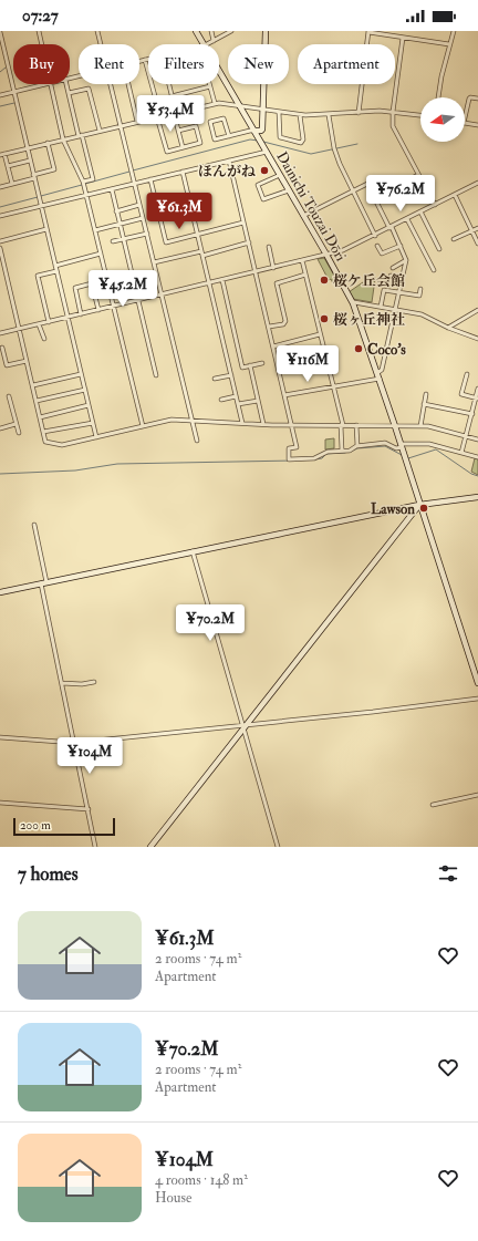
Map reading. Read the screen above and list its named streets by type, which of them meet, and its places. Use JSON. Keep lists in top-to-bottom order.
{
  "streets": {
    "street": ["Dainichi Touzai Dōri"]
  },
  "places": [
    "ほんがね",
    "桜ケ丘会館",
    "桜ヶ丘神社",
    "Coco's",
    "Lawson"
  ],
  "scale_bar": "200 m",
  "north": "left",
  "page": {
    "status": "07:27",
    "chip": [
      "Buy",
      "Rent",
      "Filters",
      "New",
      "Apartment"
    ],
    "price": [
      "¥53.4M",
      "¥76.2M",
      "¥61.3M",
      "¥45.2M",
      "¥116M",
      "¥70.2M",
      "¥104M"
    ],
    "scale": "200 m",
    "heading": "7 homes",
    "list": [
      {
        "name": "¥61.3M",
        "note": "2 rooms · 74 m² · Apartment"
      },
      {
        "name": "¥70.2M",
        "note": "2 rooms · 74 m² · Apartment"
      },
      {
        "name": "¥104M",
        "note": "4 rooms · 148 m² · House"
      }
    ]
  }
}
